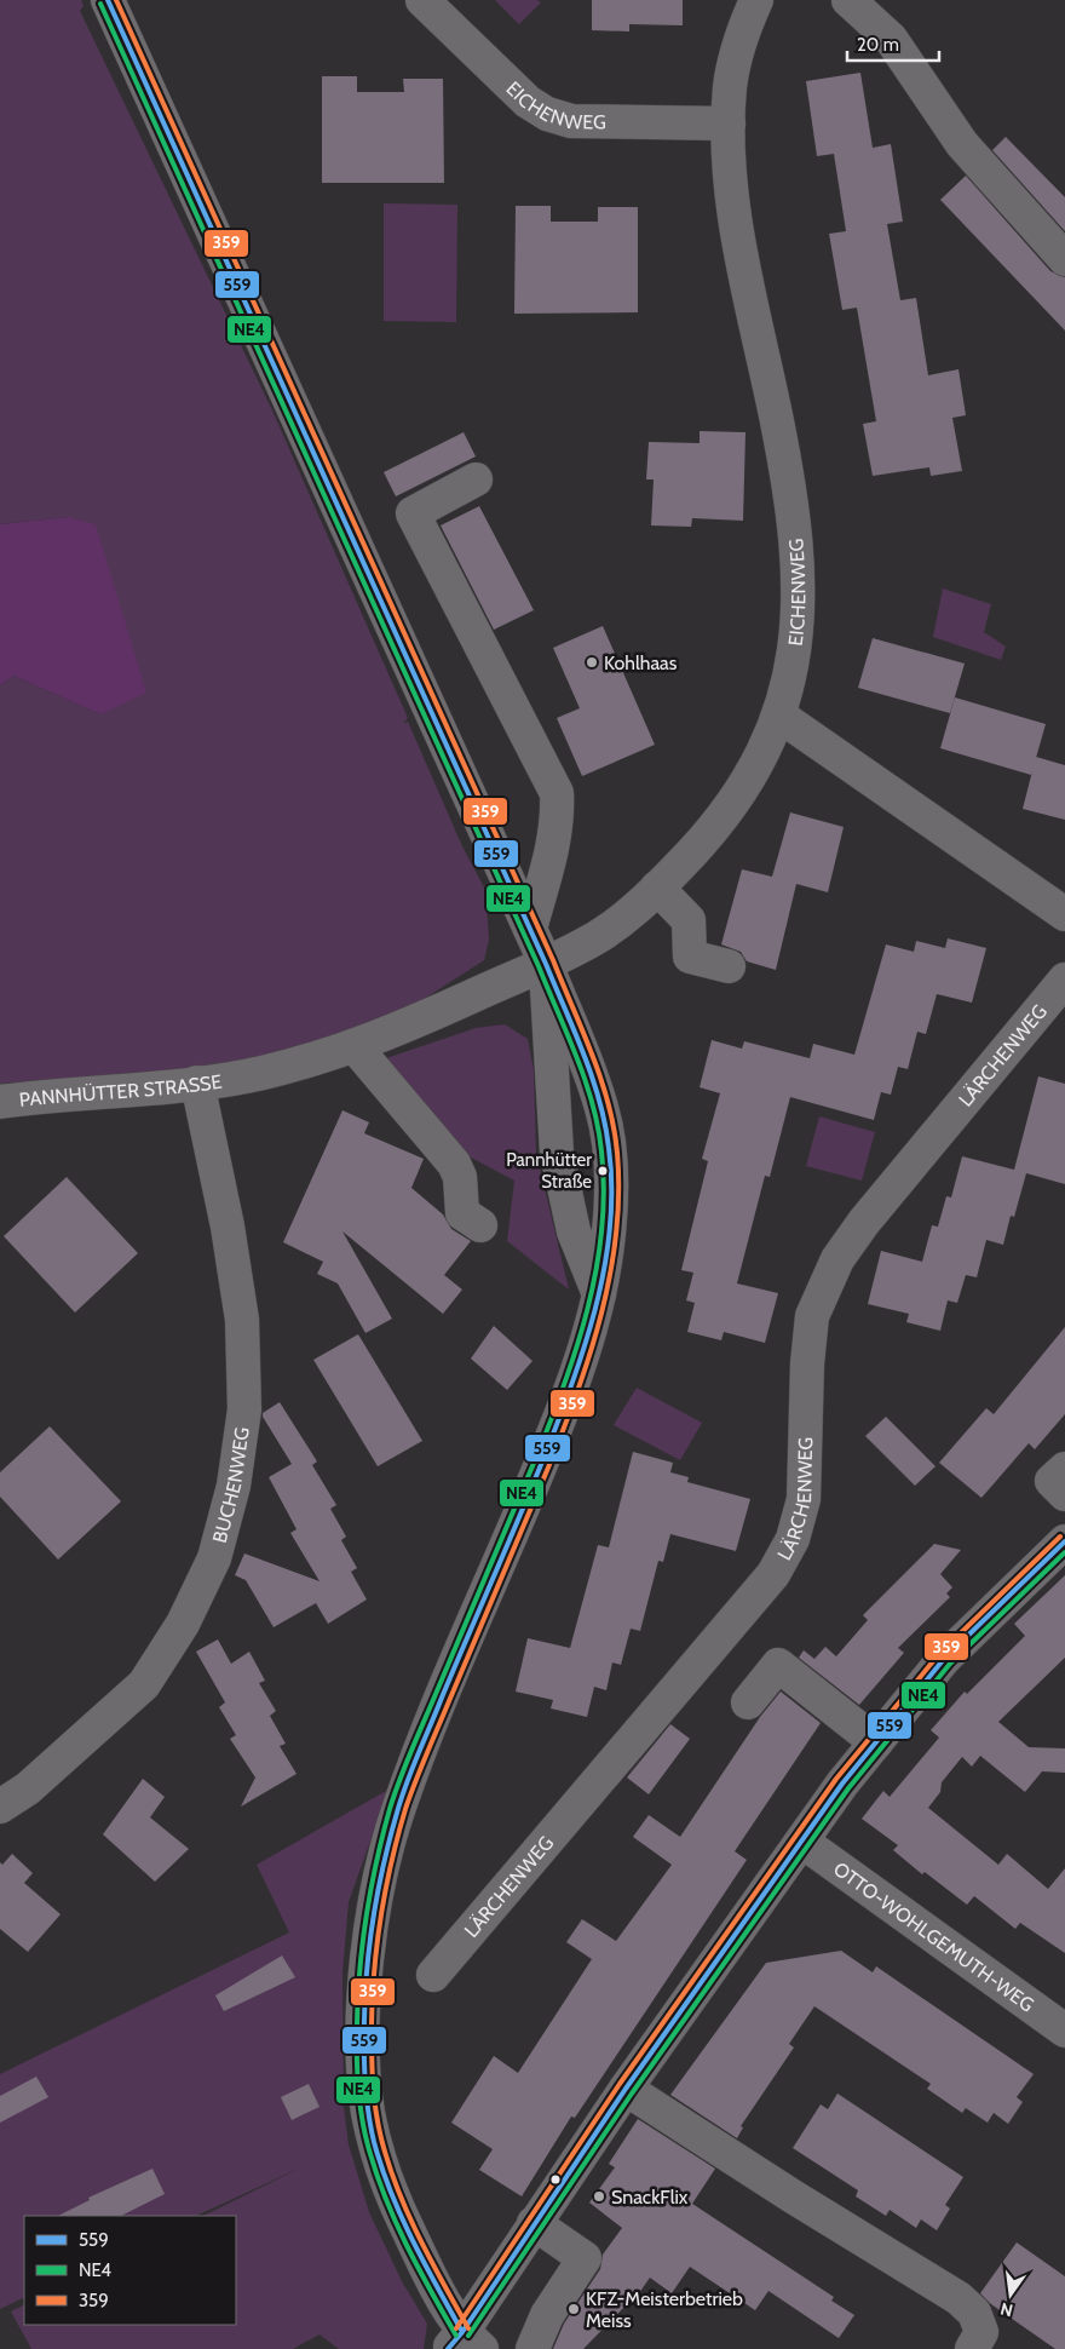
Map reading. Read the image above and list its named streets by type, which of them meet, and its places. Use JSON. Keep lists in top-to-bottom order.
{
  "streets": {
    "street": [
      "EICHENWEG",
      "LÄRCHENWEG",
      "PANNHÜTTER STRASSE",
      "BUCHENWEG",
      "OTTO-WOHLGEMUTH-WEG"
    ]
  },
  "crossings": [
    ["EICHENWEG", "PANNHÜTTER STRASSE"],
    ["PANNHÜTTER STRASSE", "BUCHENWEG"]
  ],
  "places": [
    "Kohlhaas",
    "Pannhütter Straße",
    "SnackFlix",
    "KFZ-Meisterbetrieb Meiss"
  ],
  "lines": ["transit line 559", "transit line 359", "transit line NE4"],
  "legend": ["559", "NE4", "359"],
  "scale_bar": "20 m",
  "north": "bottom"
}
